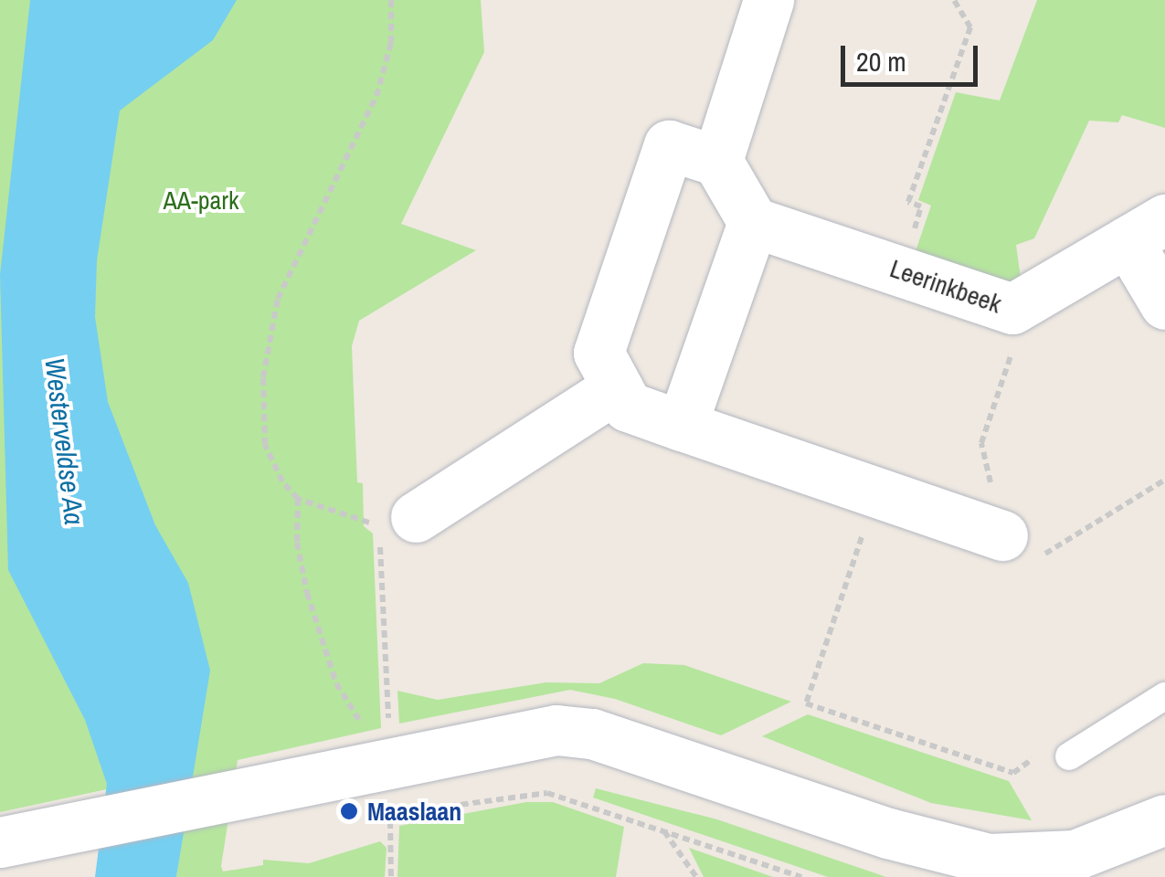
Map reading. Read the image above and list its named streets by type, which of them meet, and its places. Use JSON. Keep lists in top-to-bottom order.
{
  "streets": {
    "street": ["Leerinkbeek"]
  },
  "water": ["Westerveldse Aa"],
  "parks": ["AA-park"],
  "places": ["Maaslaan"],
  "scale_bar": "20 m"
}
